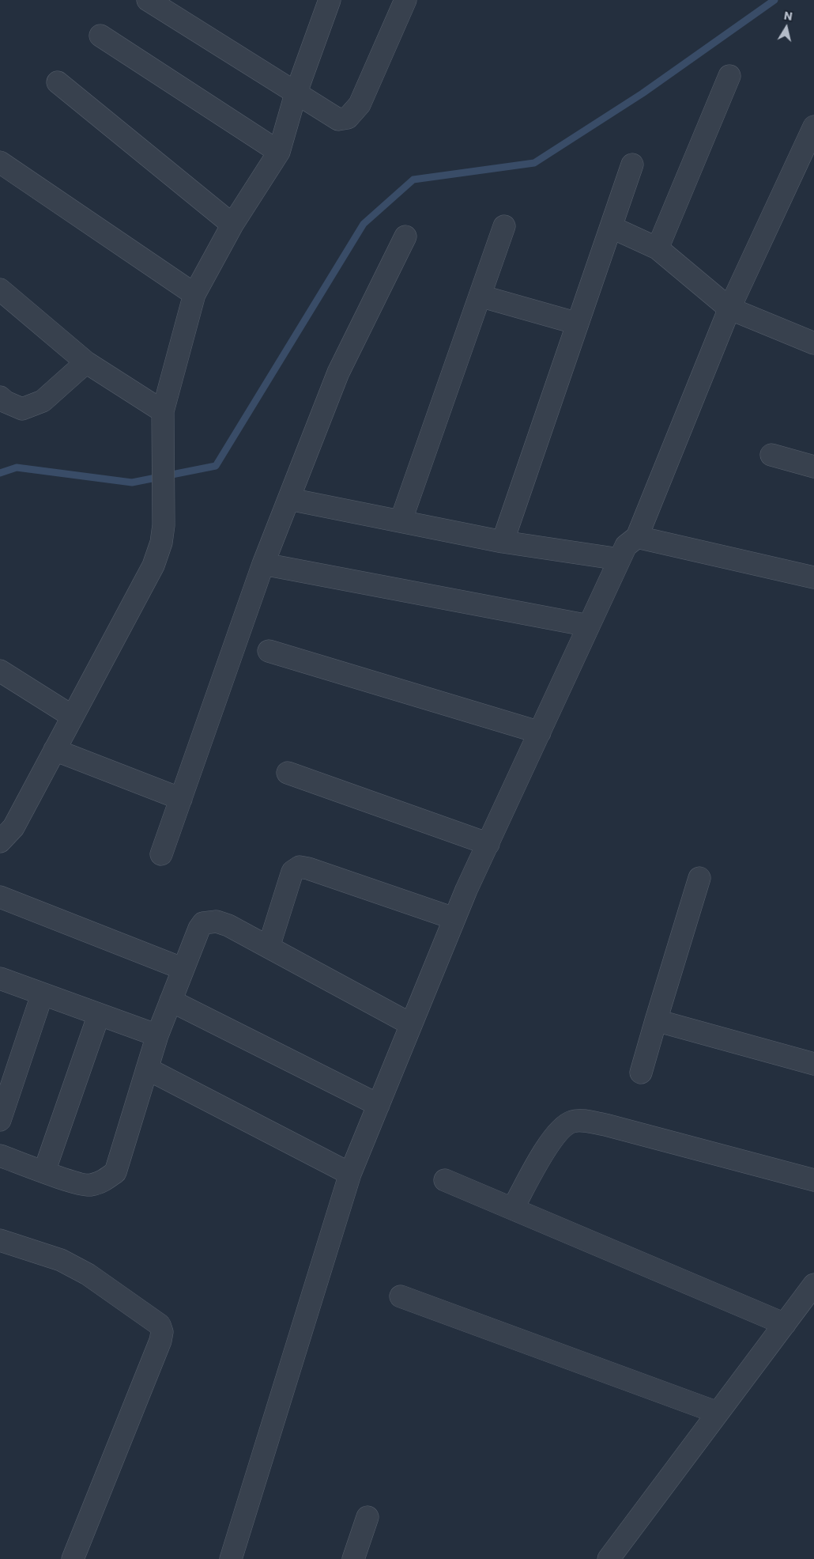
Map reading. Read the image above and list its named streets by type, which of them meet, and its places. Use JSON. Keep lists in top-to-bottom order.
{
  "north": "top"
}
